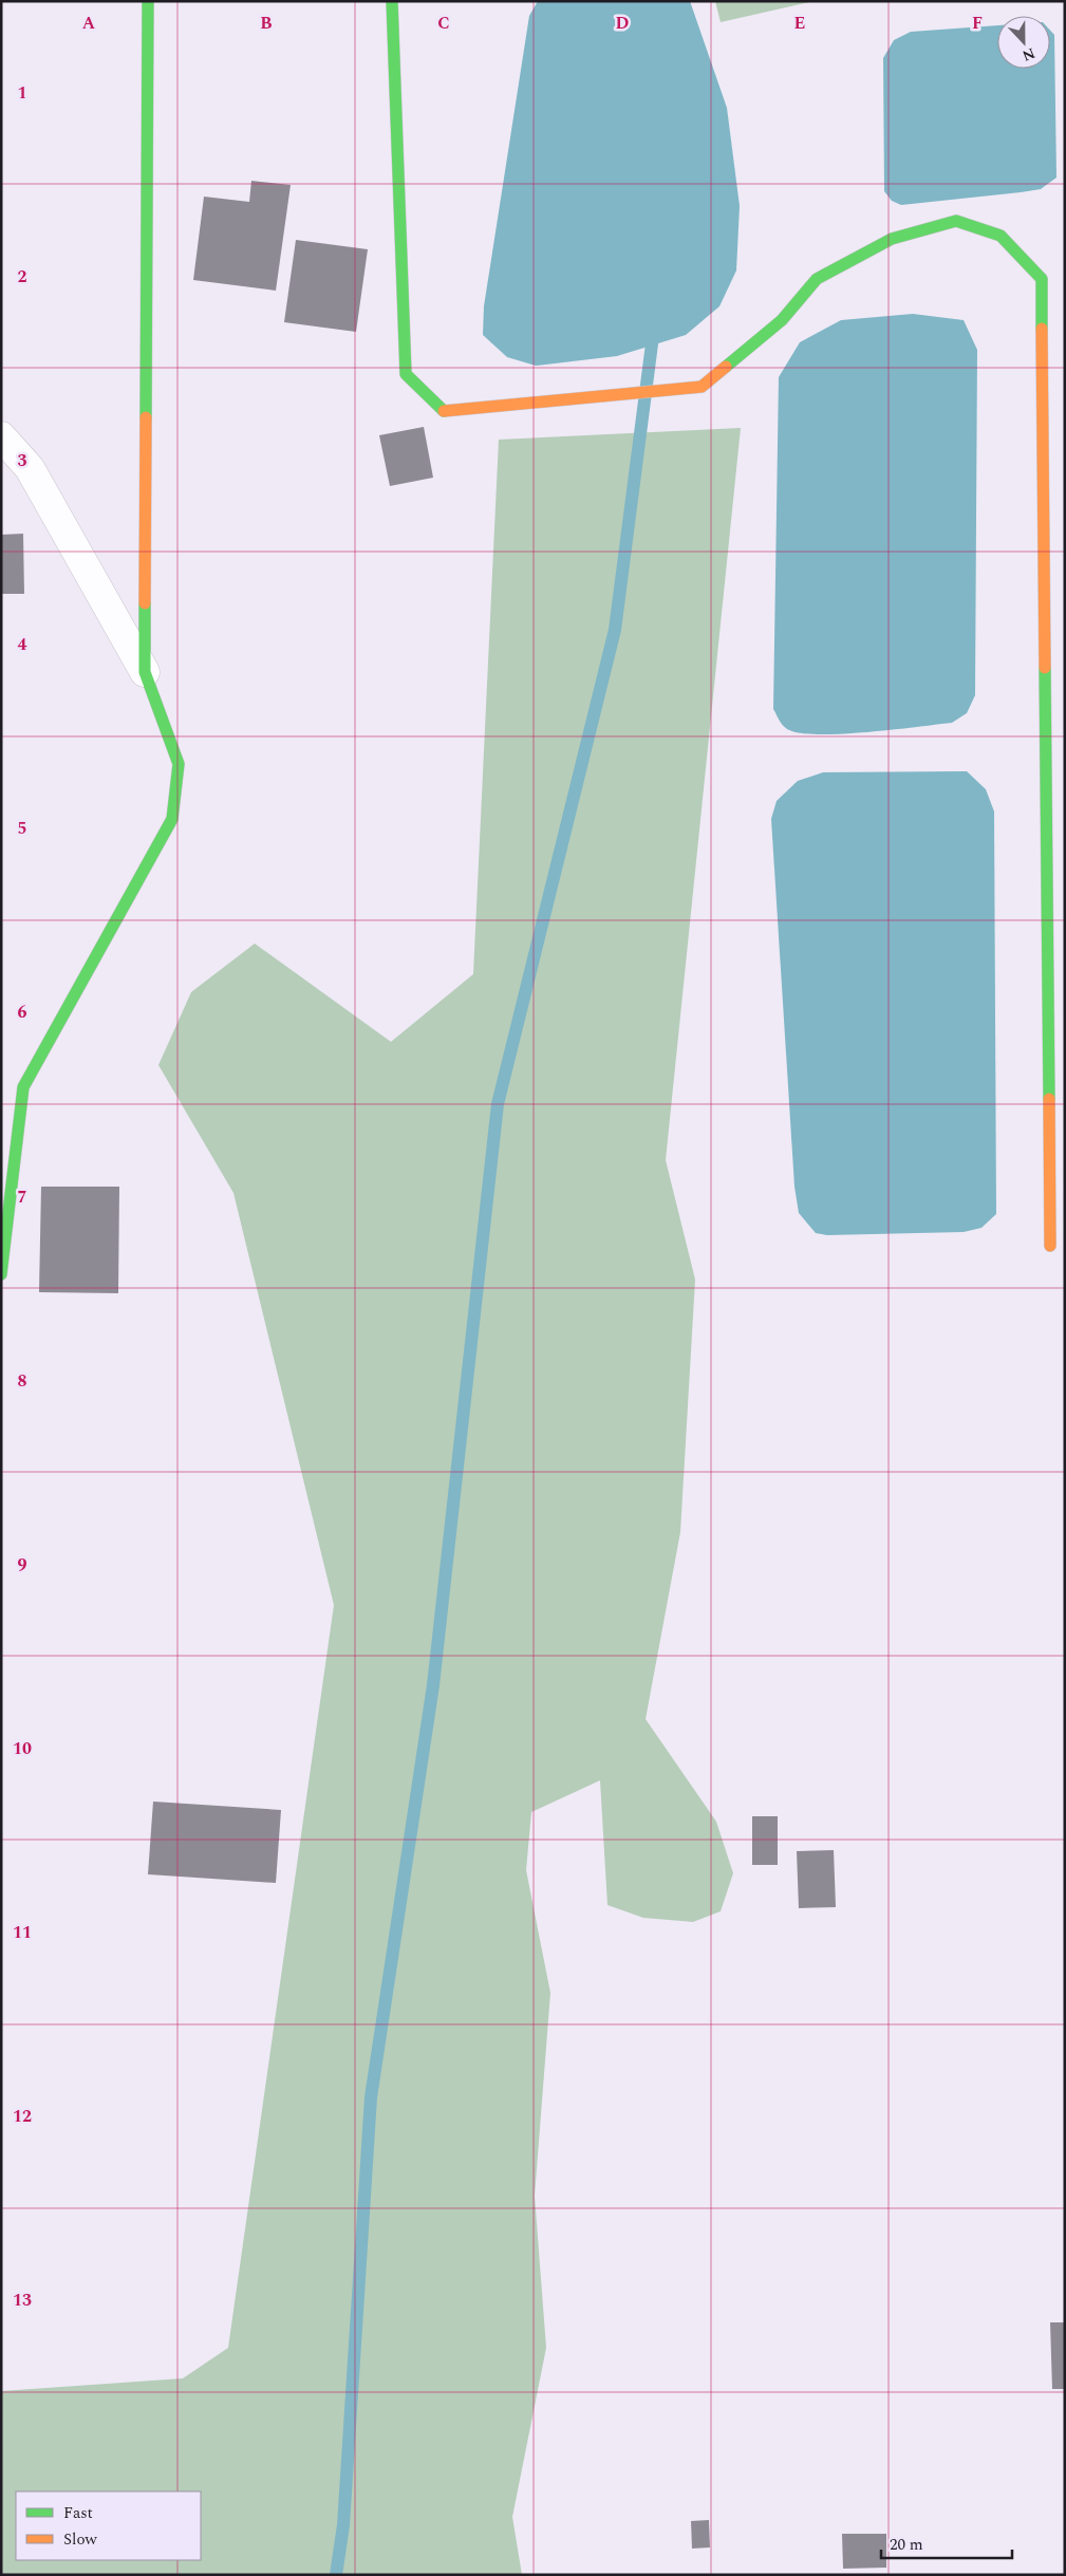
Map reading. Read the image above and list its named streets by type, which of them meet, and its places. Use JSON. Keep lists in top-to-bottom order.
{
  "legend": ["Fast", "Slow"],
  "scale_bar": "20 m",
  "north": "bottom",
  "grid": {
    "columns": [
      "A",
      "B",
      "C",
      "D",
      "E",
      "F"
    ],
    "rows": [
      "1",
      "2",
      "3",
      "4",
      "5",
      "6",
      "7",
      "8",
      "9",
      "10",
      "11",
      "12",
      "13"
    ]
  }
}
